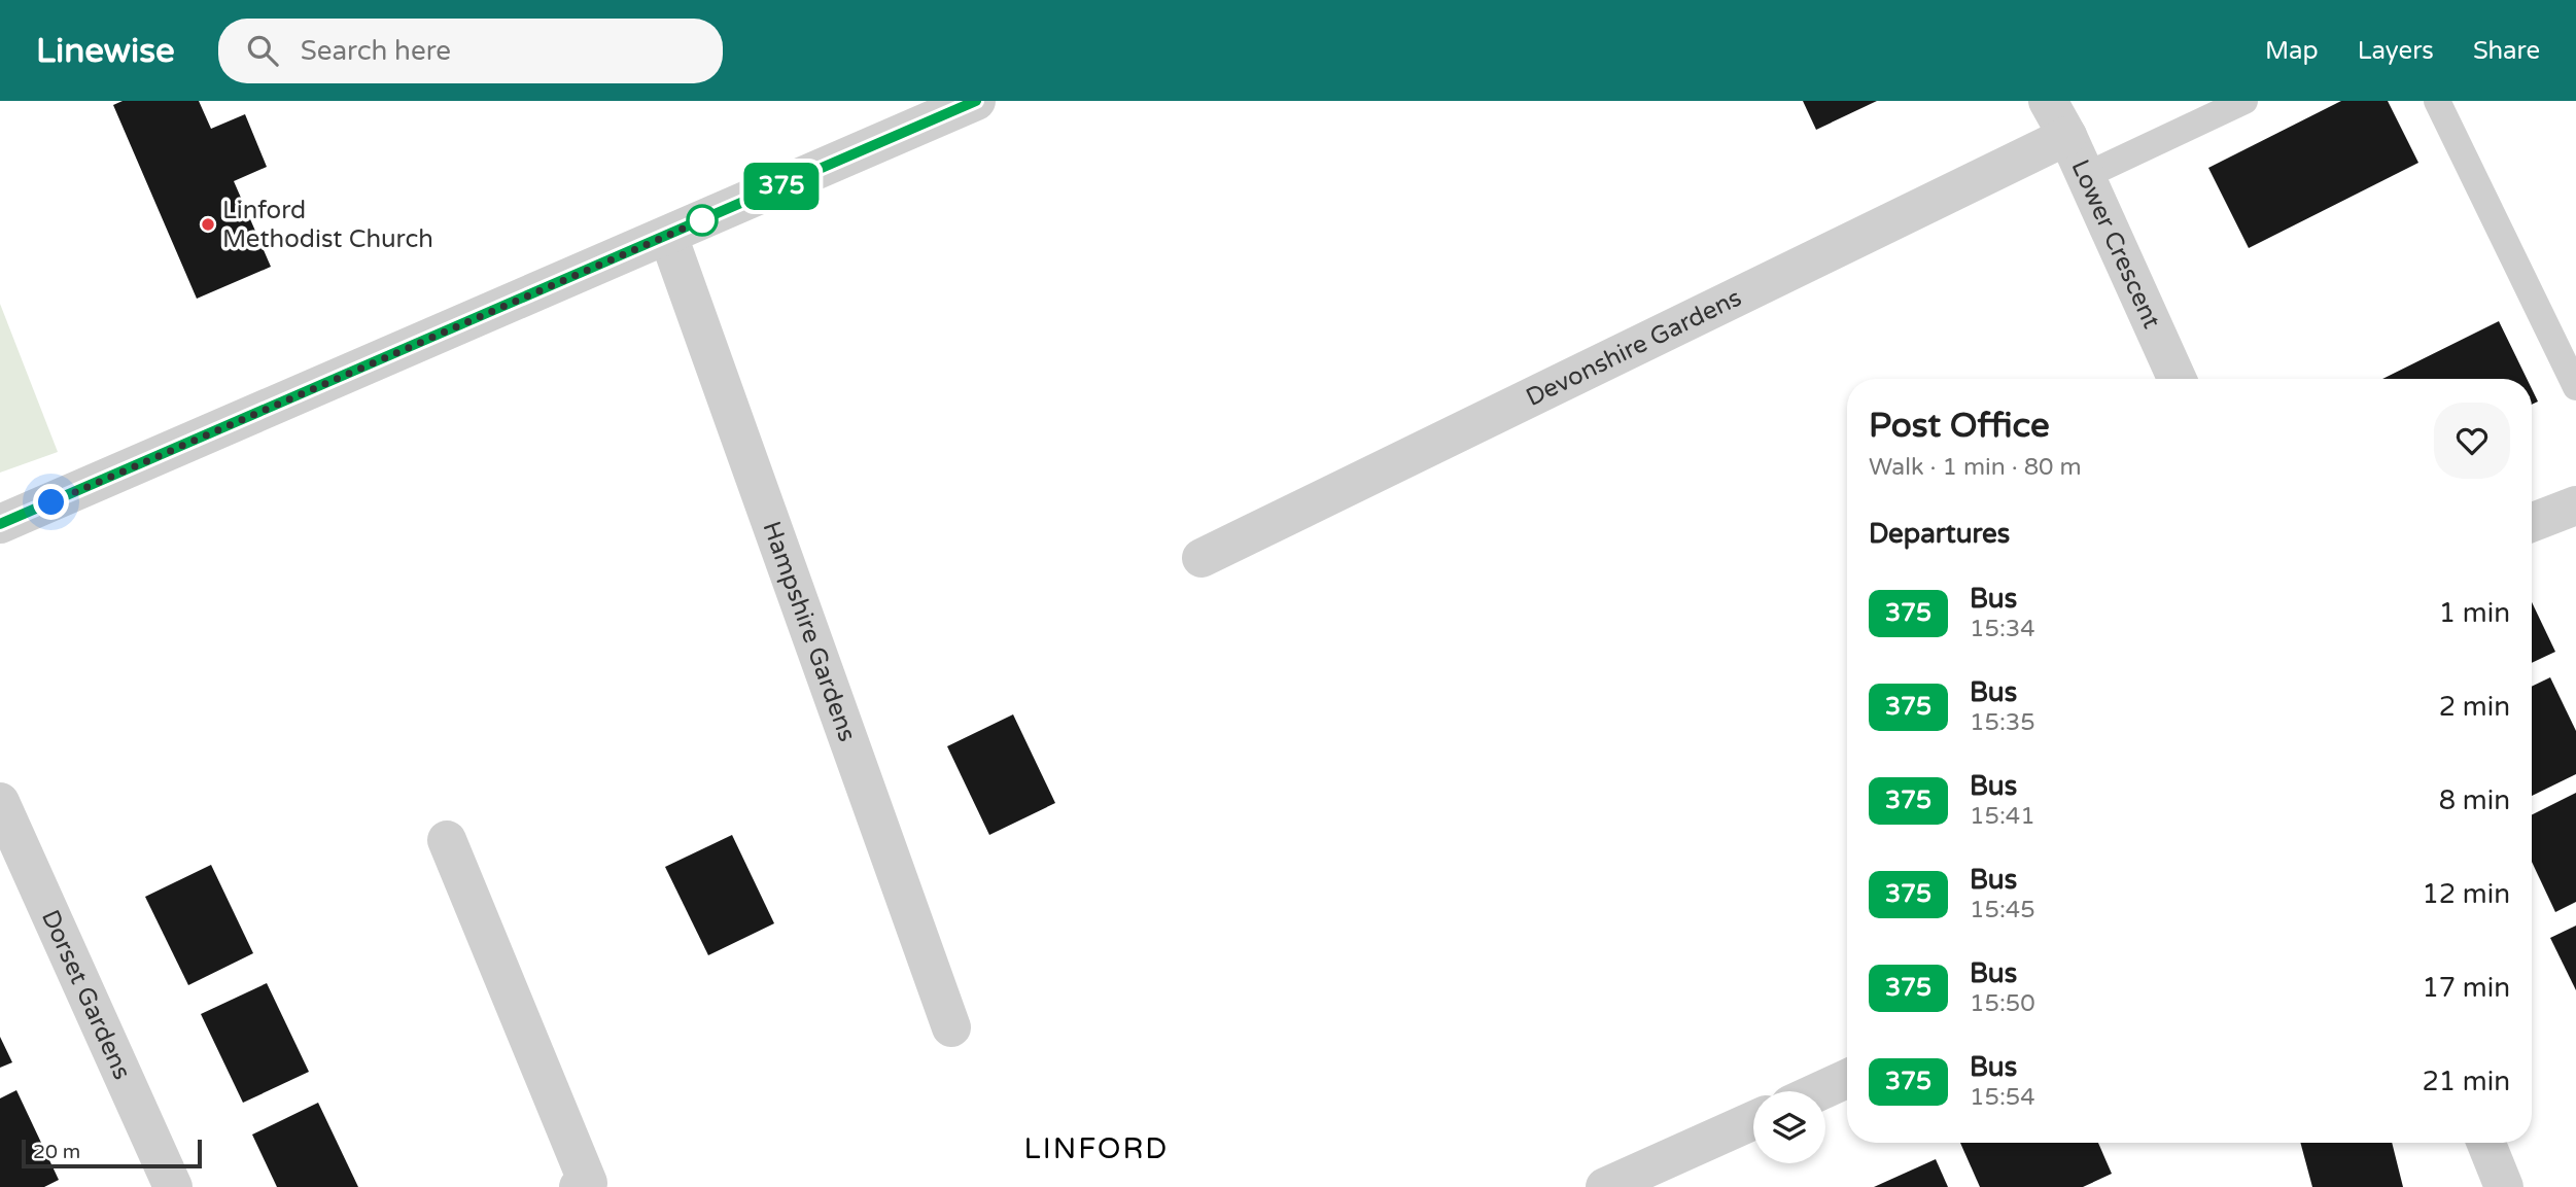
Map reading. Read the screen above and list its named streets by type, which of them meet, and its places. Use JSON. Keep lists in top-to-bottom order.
{
  "streets": {
    "street": [
      "Lower Crescent",
      "Devonshire Gardens",
      "Hampshire Gardens",
      "Dorset Gardens"
    ]
  },
  "crossings": [
    ["Lower Crescent", "Devonshire Gardens"]
  ],
  "districts": ["LINFORD"],
  "places": ["Linford Methodist Church"],
  "lines": ["bus line 375"],
  "scale_bar": "20 m",
  "page": {
    "header": "Linewise",
    "search": "Search here",
    "nav": ["Map", "Layers", "Share"],
    "on_map": "375",
    "heading": [
      ["Post Office", "Walk · 1 min · 80 m"],
      "Departures"
    ],
    "list": [
      {
        "mark": "375",
        "name": "Bus",
        "note": "15:34",
        "value": "1 min"
      },
      {
        "mark": "375",
        "name": "Bus",
        "note": "15:35",
        "value": "2 min"
      },
      {
        "mark": "375",
        "name": "Bus",
        "note": "15:41",
        "value": "8 min"
      },
      {
        "mark": "375",
        "name": "Bus",
        "note": "15:45",
        "value": "12 min"
      },
      {
        "mark": "375",
        "name": "Bus",
        "note": "15:50",
        "value": "17 min"
      },
      {
        "mark": "375",
        "name": "Bus",
        "note": "15:54",
        "value": "21 min"
      }
    ],
    "scale": "20 m"
  }
}
